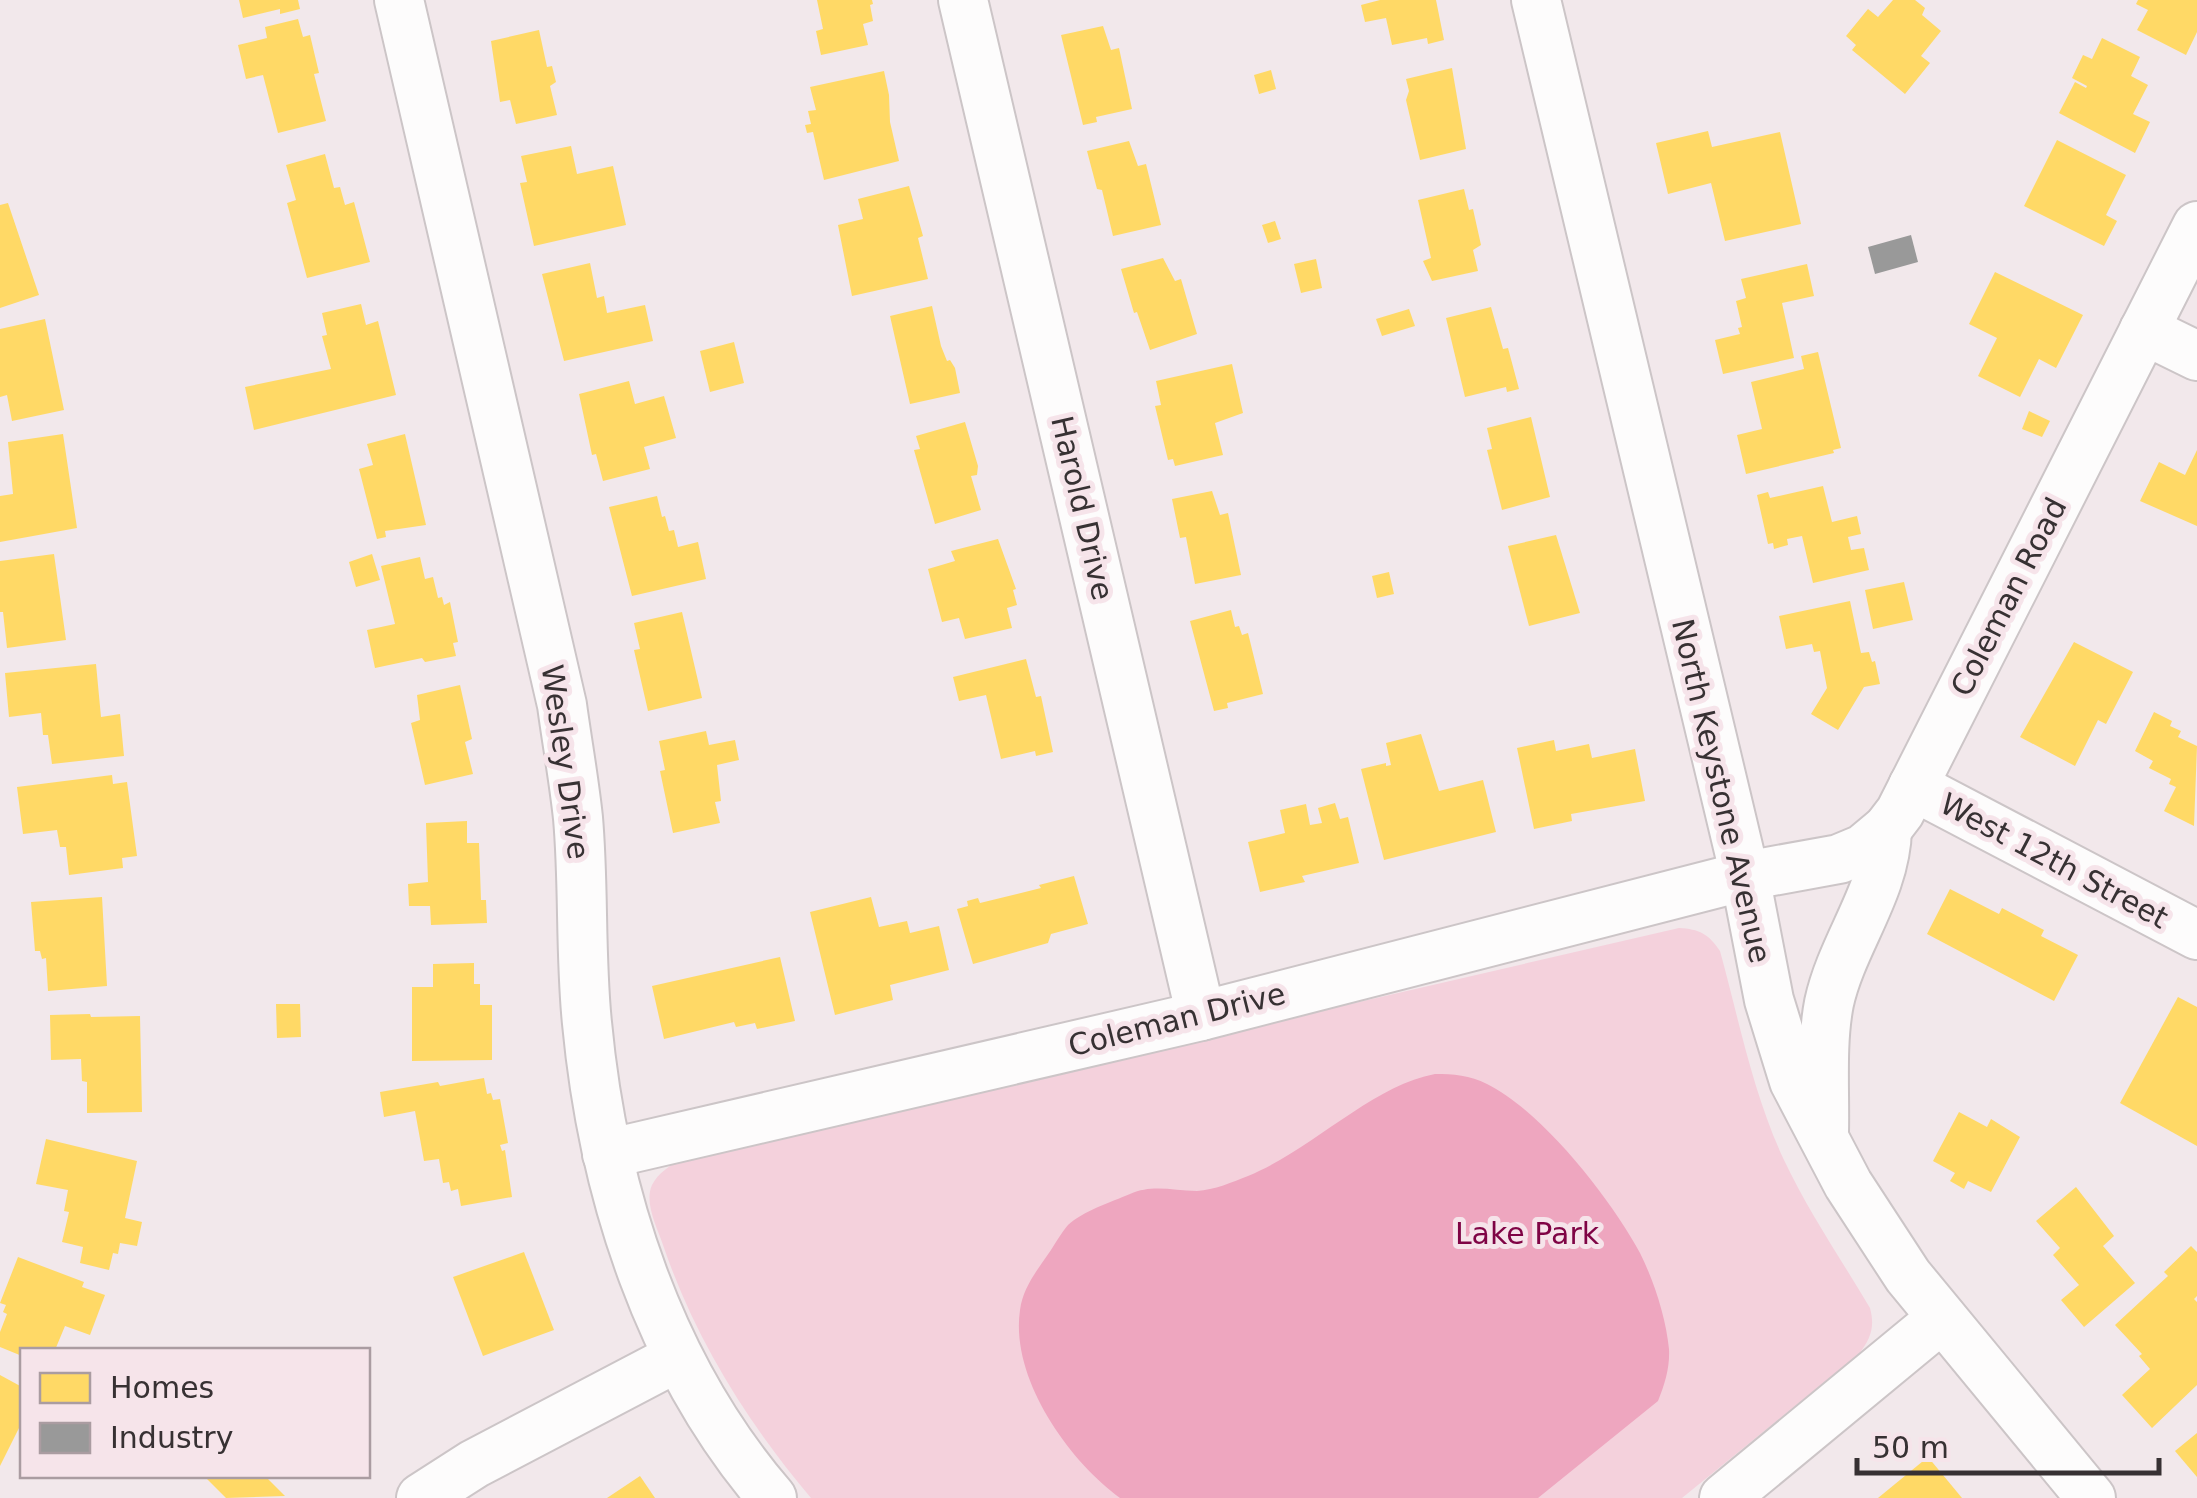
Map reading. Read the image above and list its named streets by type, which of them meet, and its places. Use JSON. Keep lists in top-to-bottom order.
{
  "streets": {
    "street": [
      "Harold Drive",
      "Coleman Road",
      "Wesley Drive",
      "North Keystone Avenue",
      "West 12th Street",
      "Coleman Drive"
    ]
  },
  "crossings": [
    ["Harold Drive", "Coleman Drive"],
    ["Coleman Road", "North Keystone Avenue"],
    ["Coleman Road", "West 12th Street"],
    ["Coleman Road", "Coleman Drive"],
    ["Wesley Drive", "Coleman Drive"],
    ["North Keystone Avenue", "Coleman Drive"]
  ],
  "parks": ["Lake Park"],
  "legend": ["Homes", "Industry"],
  "scale_bar": "50 m"
}
